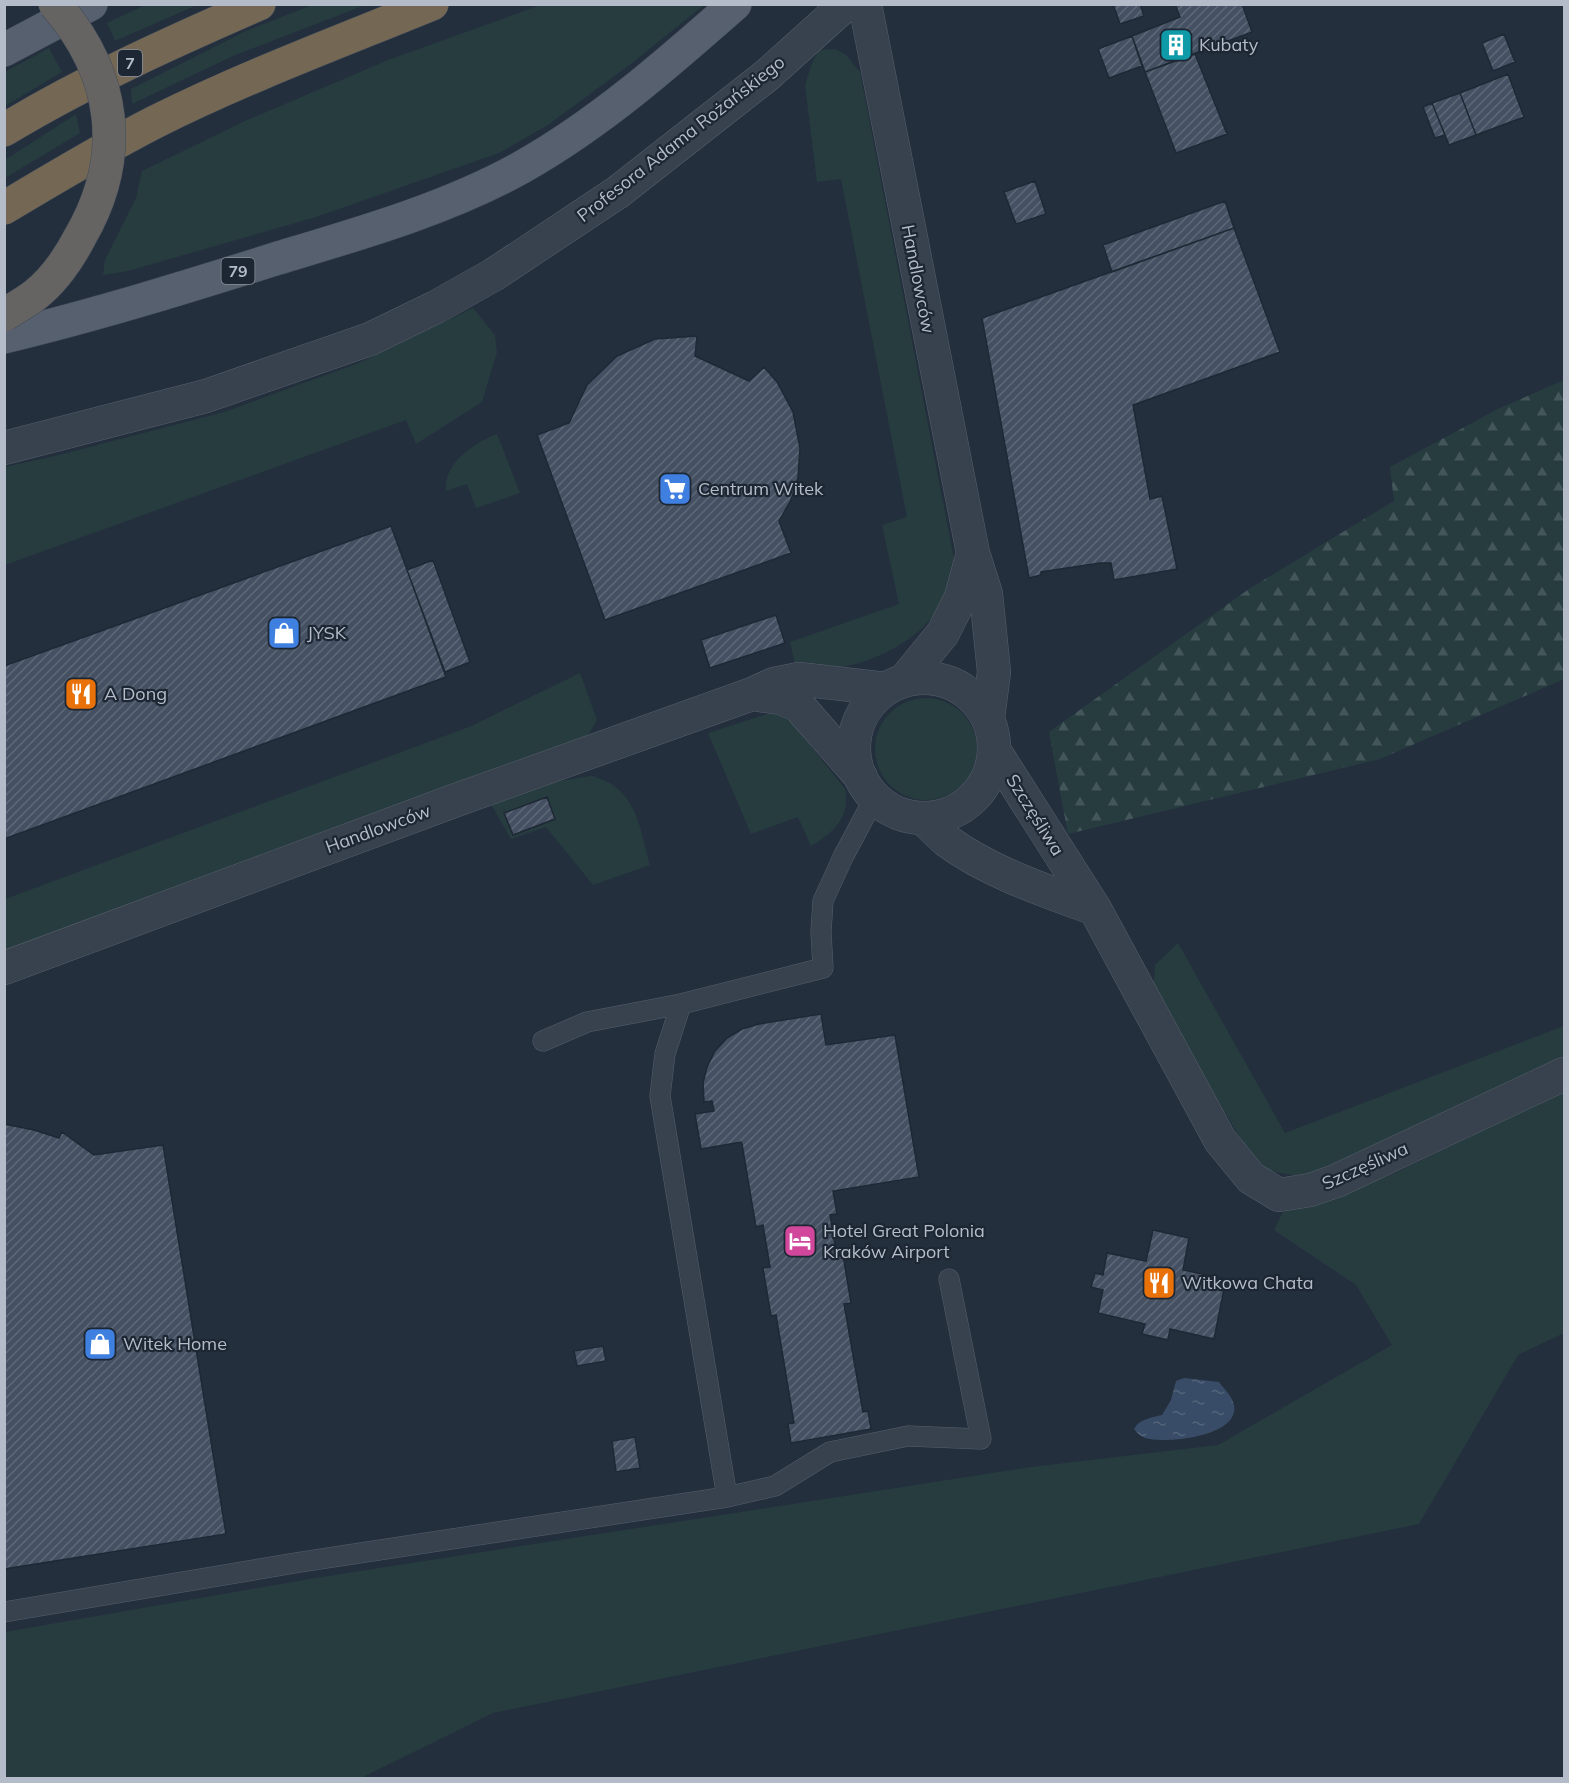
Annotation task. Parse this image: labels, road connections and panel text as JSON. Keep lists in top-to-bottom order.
{
  "streets": {
    "highway": ["7"],
    "main road": ["79"],
    "street": ["Profesora Adama Rożańskiego", "Handlowców", "Szczęśliwa"]
  },
  "crossings": [
    ["Handlowców", "Szczęśliwa"]
  ],
  "places": {
    "building": ["Kubaty"],
    "supermarket": ["Centrum Witek"],
    "shop": ["JYSK", "Witek Home"],
    "restaurant": ["A Dong", "Witkowa Chata"],
    "hotel": ["Hotel Great Polonia Kraków Airport"]
  }
}
